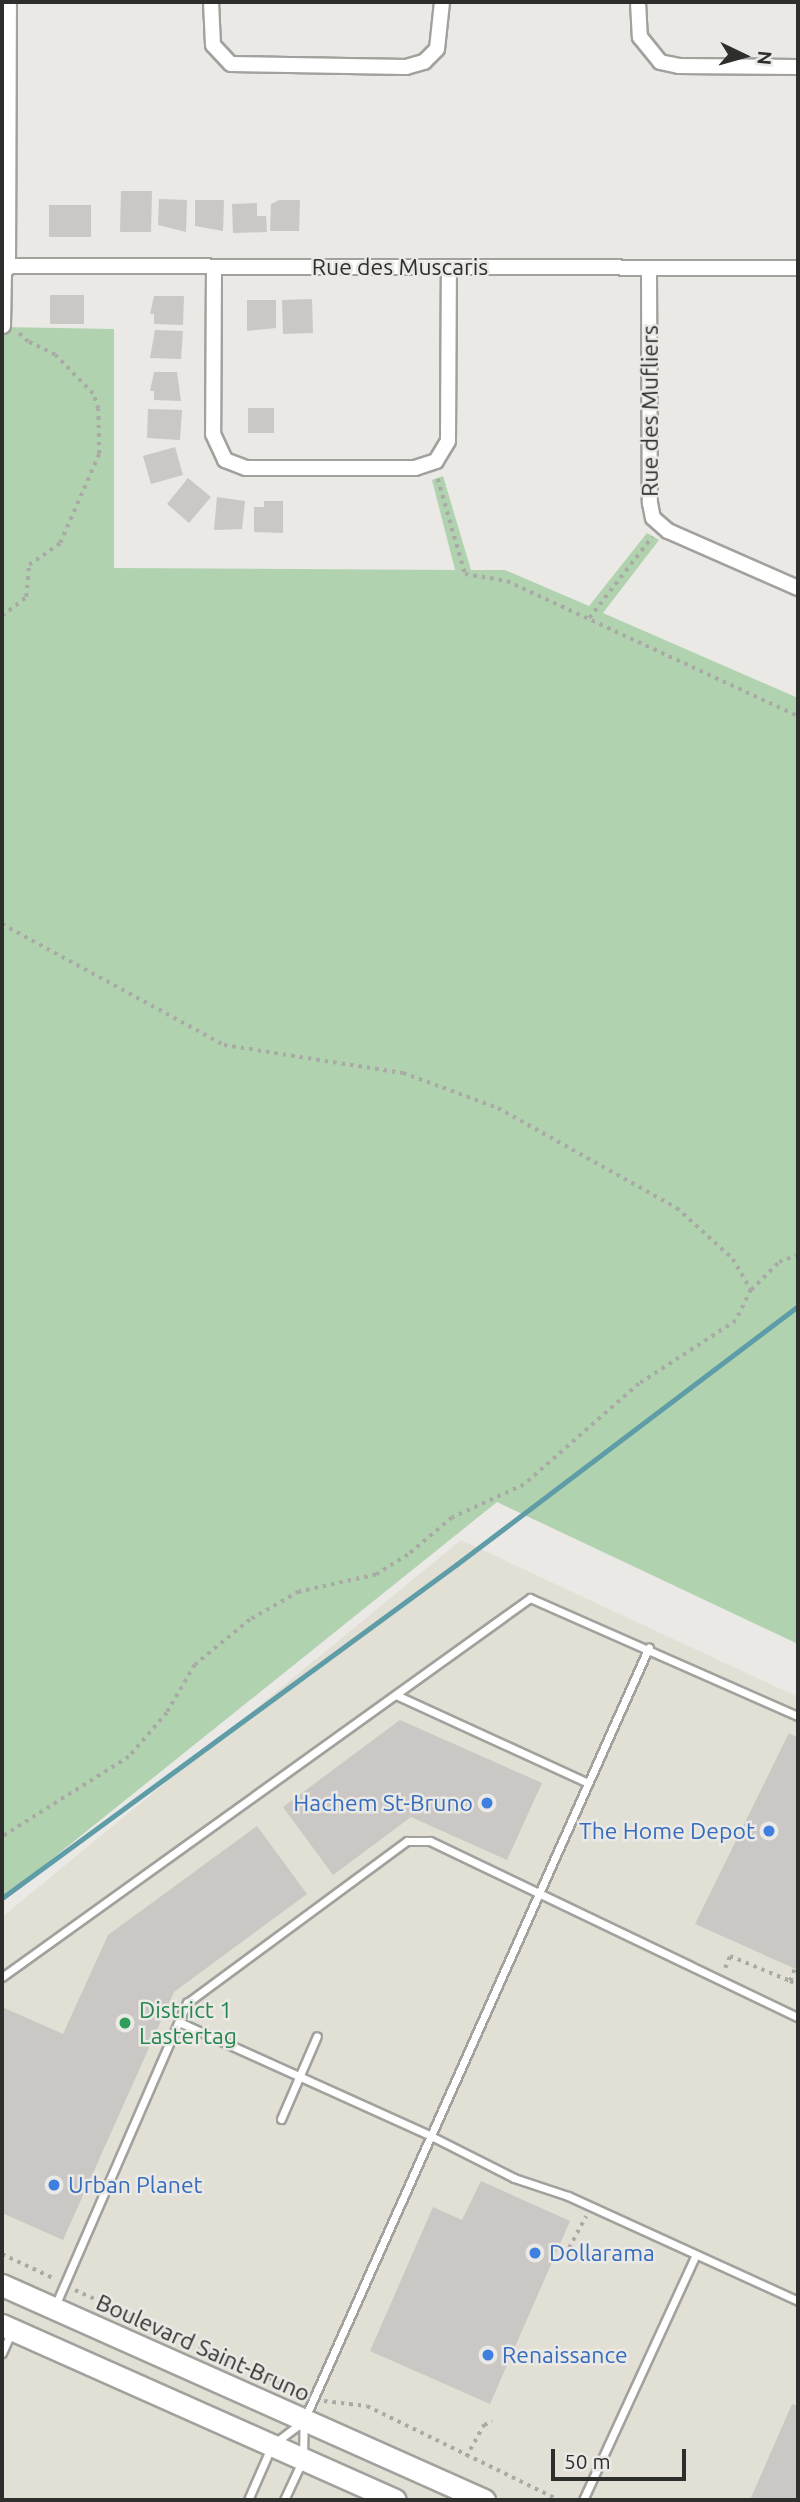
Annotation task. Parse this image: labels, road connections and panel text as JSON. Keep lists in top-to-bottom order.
{
  "streets": {
    "street": ["Rue des Muscaris", "Rue des Mufliers", "Boulevard Saint-Bruno"]
  },
  "crossings": [
    ["Rue des Muscaris", "Rue des Mufliers"]
  ],
  "places": [
    "Hachem St-Bruno",
    "The Home Depot",
    "District 1 Lastertag",
    "Urban Planet",
    "Dollarama",
    "Renaissance"
  ],
  "scale_bar": "50 m",
  "north": "right"
}
